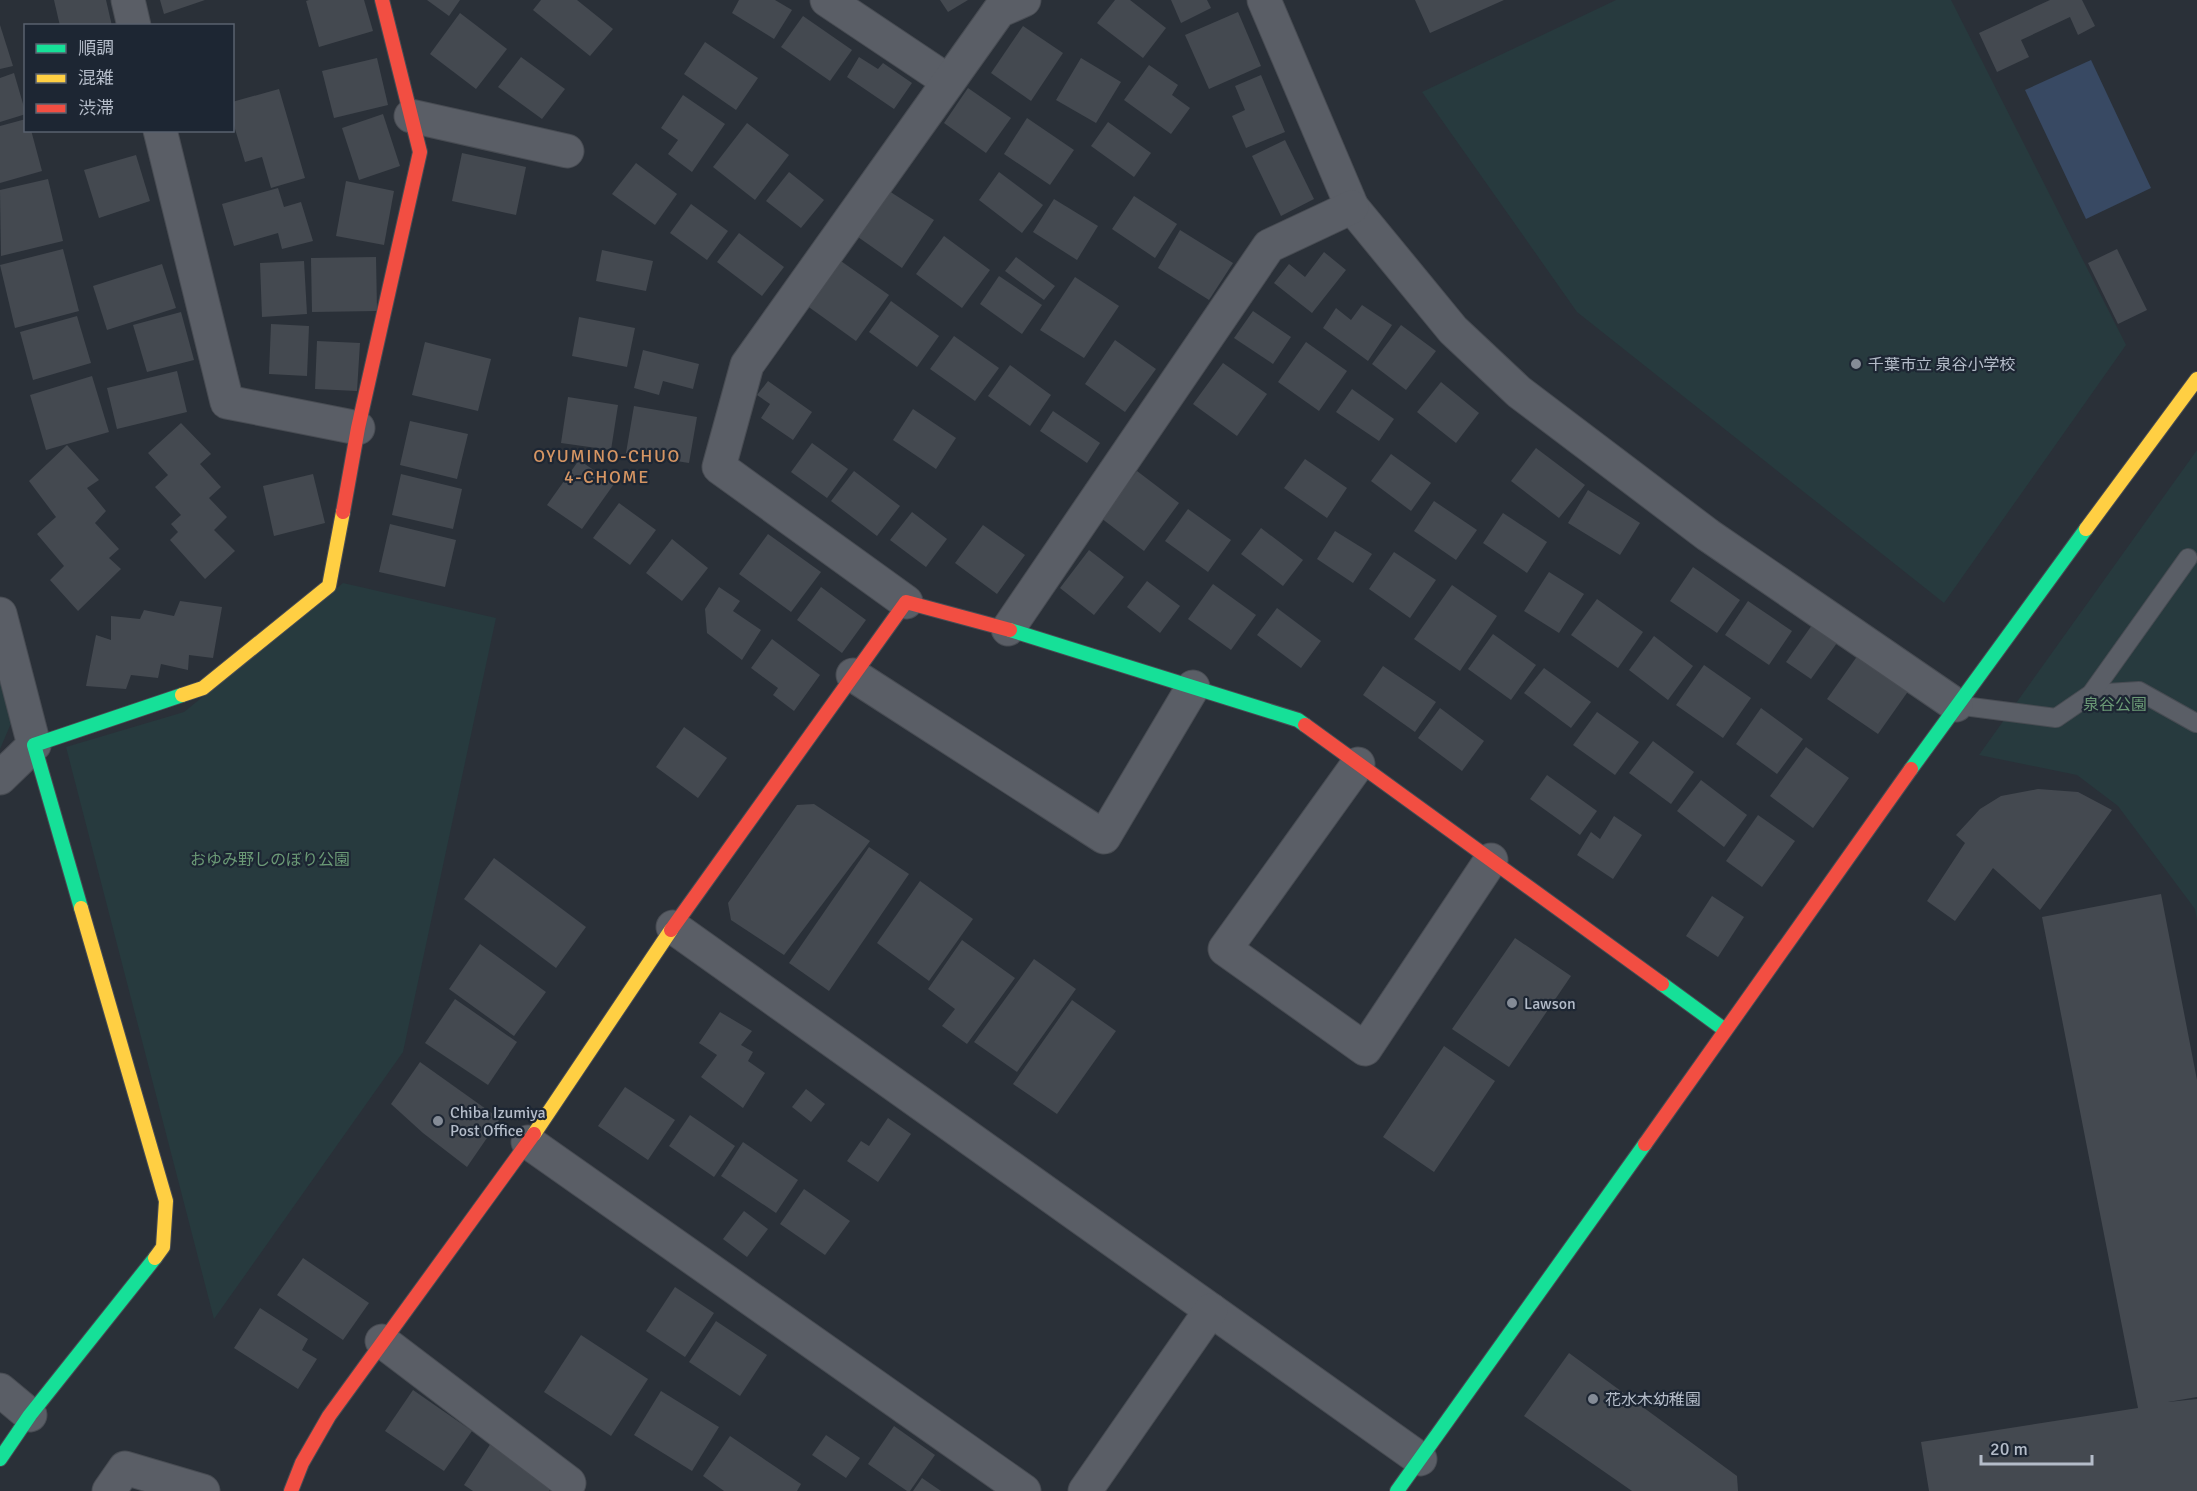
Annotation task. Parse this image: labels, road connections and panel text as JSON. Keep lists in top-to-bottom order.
{
  "districts": ["OYUMINO-CHUO 4-CHOME"],
  "parks": ["泉谷公園", "おゆみ野しのぼり公園"],
  "places": [
    "千葉市立 泉谷小学校",
    "Lawson",
    "Chiba Izumiya Post Office",
    "花水木幼稚園"
  ],
  "legend": ["順調", "混雑", "渋滞"],
  "scale_bar": "20 m"
}
